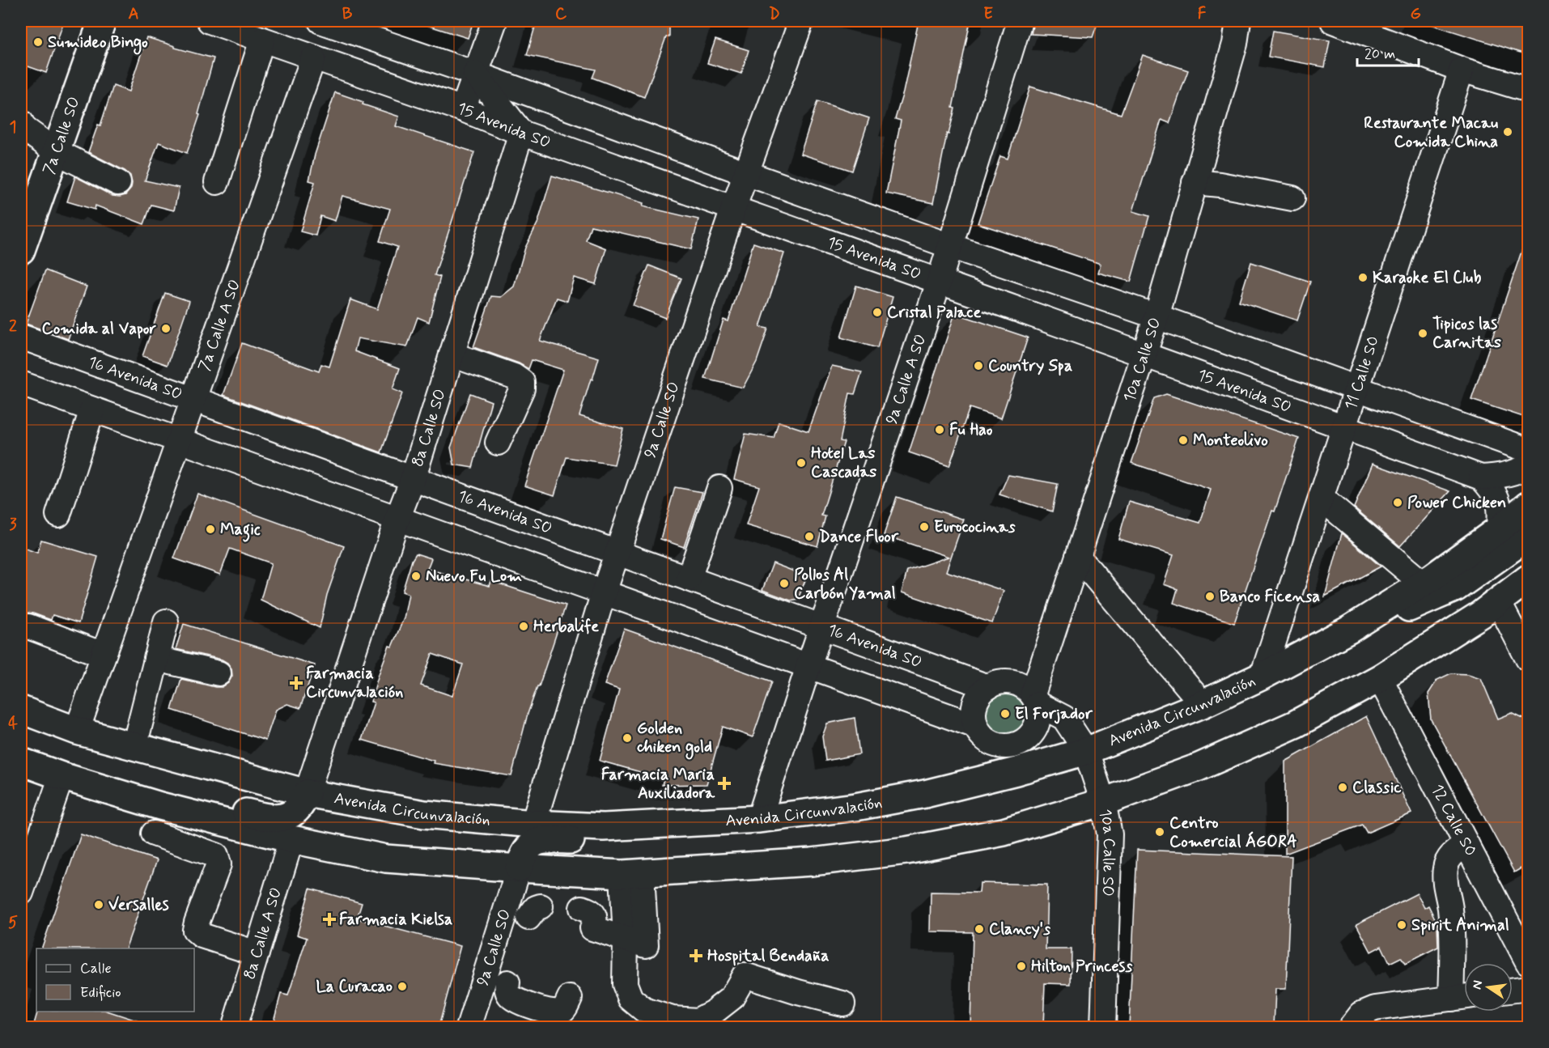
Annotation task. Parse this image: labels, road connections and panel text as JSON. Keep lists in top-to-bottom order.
{
  "streets": {
    "main road": ["7a Calle SO", "Avenida Circunvalación"],
    "street": [
      "15 Avenida SO",
      "7a Calle A SO",
      "10a Calle SO",
      "11 Calle SO",
      "16 Avenida SO",
      "9a Calle A SO",
      "9a Calle SO",
      "8a Calle SO",
      "12 Calle SO",
      "8a Calle A SO"
    ]
  },
  "crossings": [
    ["15 Avenida SO", "7a Calle A SO"],
    ["15 Avenida SO", "10a Calle SO"],
    ["15 Avenida SO", "11 Calle SO"],
    ["15 Avenida SO", "9a Calle A SO"],
    ["15 Avenida SO", "9a Calle SO"],
    ["15 Avenida SO", "8a Calle SO"],
    ["7a Calle A SO", "16 Avenida SO"],
    ["7a Calle A SO", "Avenida Circunvalación"],
    ["10a Calle SO", "16 Avenida SO"],
    ["10a Calle SO", "Avenida Circunvalación"],
    ["11 Calle SO", "Avenida Circunvalación"],
    ["16 Avenida SO", "9a Calle A SO"],
    ["16 Avenida SO", "9a Calle SO"],
    ["16 Avenida SO", "8a Calle SO"],
    ["16 Avenida SO", "Avenida Circunvalación"],
    ["9a Calle A SO", "Avenida Circunvalación"],
    ["9a Calle SO", "Avenida Circunvalación"],
    ["8a Calle SO", "Avenida Circunvalación"]
  ],
  "places": {
    "other": [
      "Sumideo Bingo",
      "Restaurante Macau Comida China",
      "Karaoke El Club",
      "Cristal Palace",
      "Comida al Vapor",
      "Tipicos las Carnitas",
      "Country Spa",
      "Fu Hao",
      "Monteolivo",
      "Hotel Las Cascadas",
      "Power Chicken",
      "Eurococinas",
      "Magic",
      "Dance Floor",
      "Nuevo Fu Lom",
      "Pollos Al Carbón Yamal",
      "Banco Ficensa",
      "Herbalife",
      "El Forjador",
      "Golden chiken gold",
      "Classic",
      "Centro Comercial ÁGORA",
      "Versalles",
      "Spirit Animal",
      "Clancy's",
      "Hilton Princess",
      "La Curacao"
    ],
    "health": [
      "Farmacia Circunvalación",
      "Farmacia Maria Auxiliadora",
      "Farmacia Kielsa",
      "Hospital Bendaña"
    ]
  },
  "legend": ["Calle", "Edificio"],
  "scale_bar": "20 m",
  "north": "left",
  "grid": {
    "columns": [
      "A",
      "B",
      "C",
      "D",
      "E",
      "F",
      "G"
    ],
    "rows": [
      "1",
      "2",
      "3",
      "4",
      "5"
    ]
  }
}
